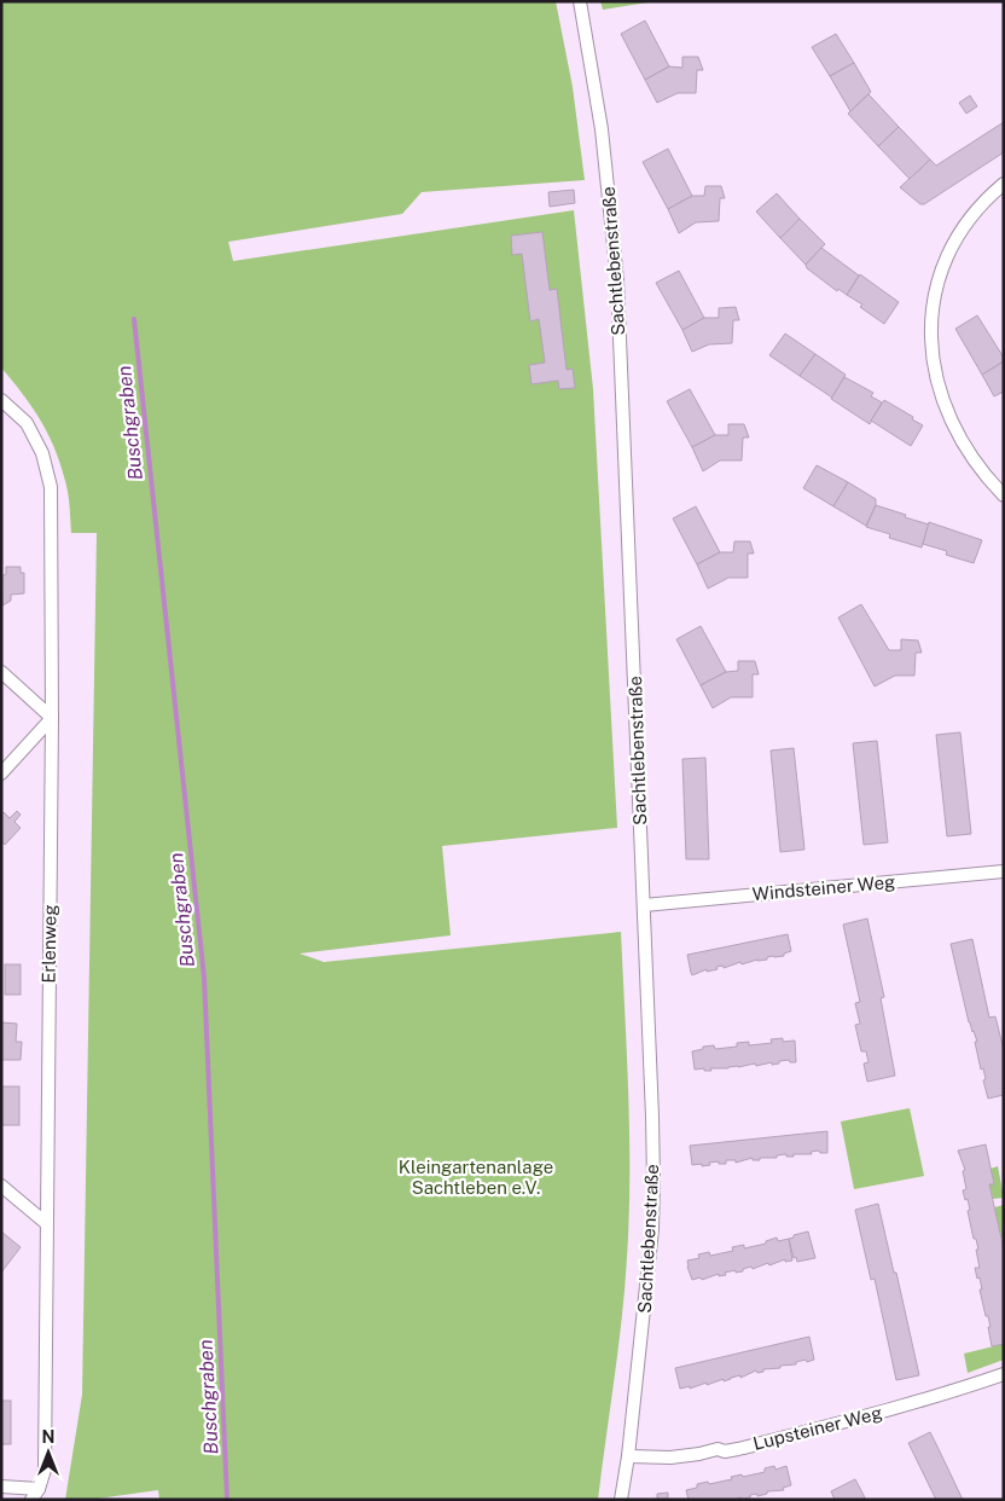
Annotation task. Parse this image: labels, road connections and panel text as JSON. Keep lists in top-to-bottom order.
{
  "streets": {
    "street": [
      "Sachtlebenstraße",
      "Windsteiner Weg",
      "Erlenweg",
      "Lupsteiner Weg"
    ]
  },
  "crossings": [
    ["Sachtlebenstraße", "Windsteiner Weg"],
    ["Sachtlebenstraße", "Lupsteiner Weg"]
  ],
  "water": ["Buschgraben"],
  "parks": ["Kleingartenanlage Sachtleben e.V."],
  "north": "top"
}
